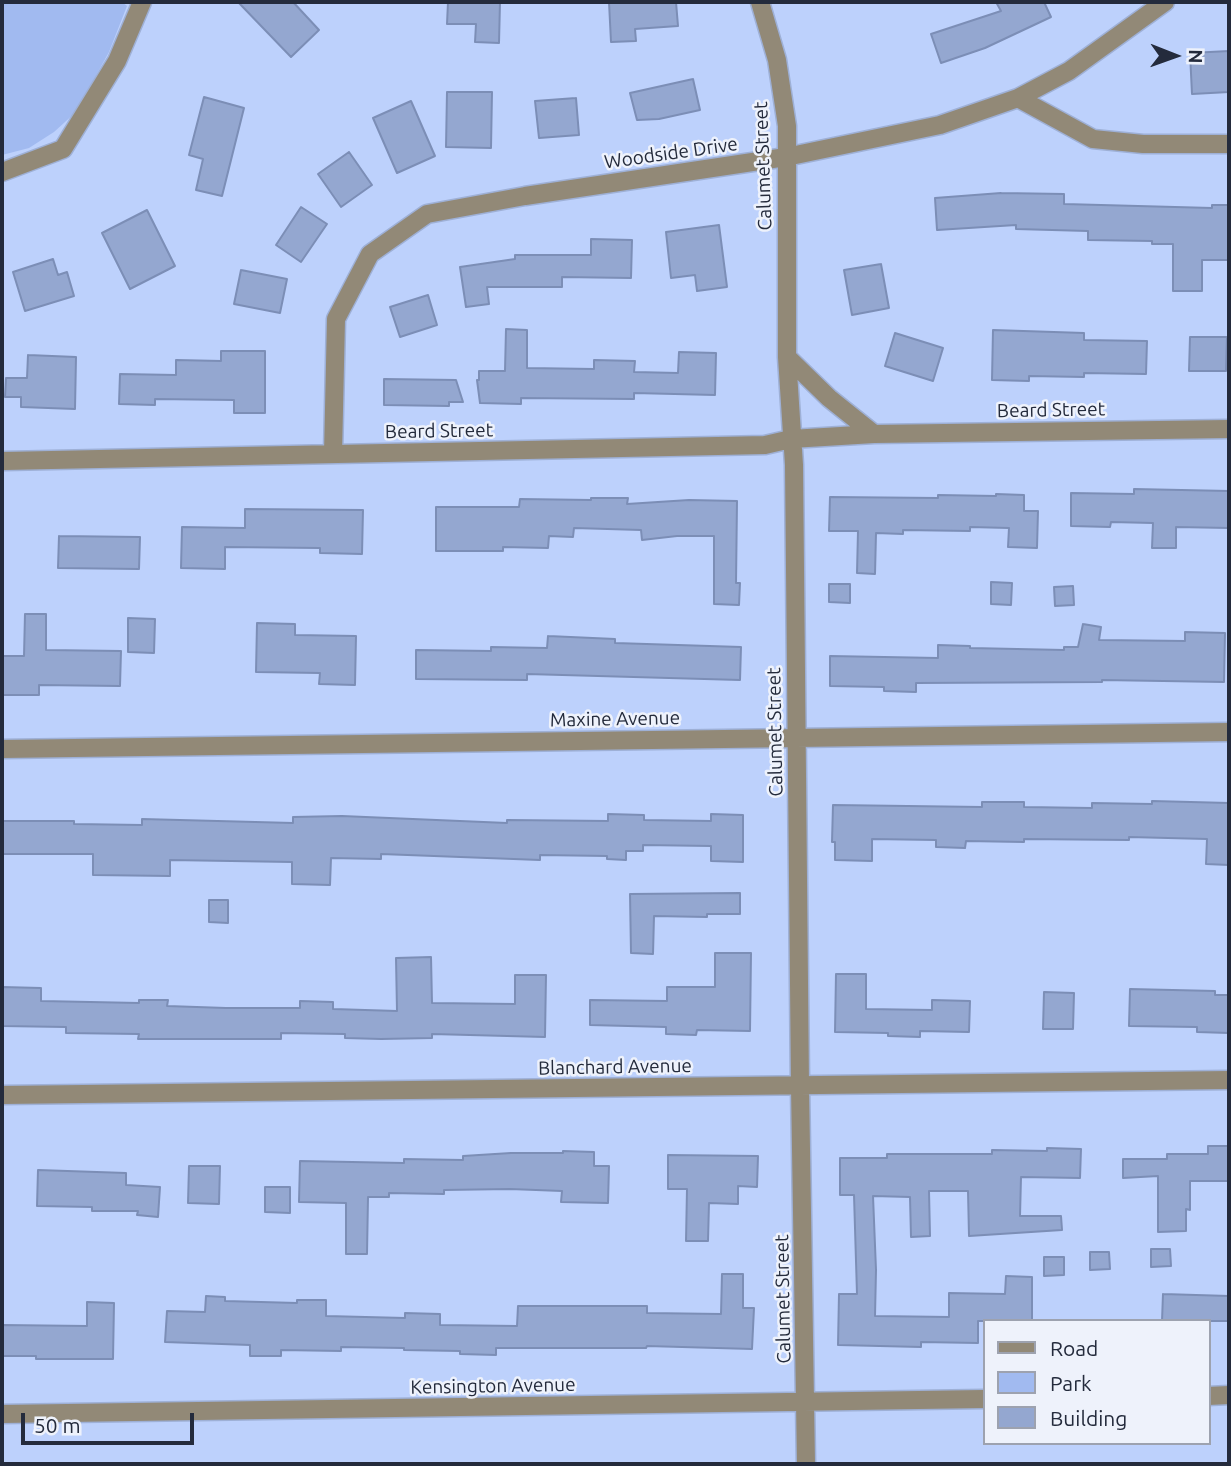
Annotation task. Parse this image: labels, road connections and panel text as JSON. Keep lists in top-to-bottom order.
{
  "streets": {
    "street": [
      "Woodside Drive",
      "Calumet Street",
      "Beard Street",
      "Maxine Avenue",
      "Blanchard Avenue",
      "Kensington Avenue"
    ]
  },
  "crossings": [
    ["Woodside Drive", "Calumet Street"],
    ["Woodside Drive", "Beard Street"],
    ["Calumet Street", "Beard Street"],
    ["Calumet Street", "Maxine Avenue"],
    ["Calumet Street", "Blanchard Avenue"],
    ["Calumet Street", "Kensington Avenue"]
  ],
  "legend": ["Road", "Park", "Building"],
  "scale_bar": "50 m",
  "north": "right"
}
